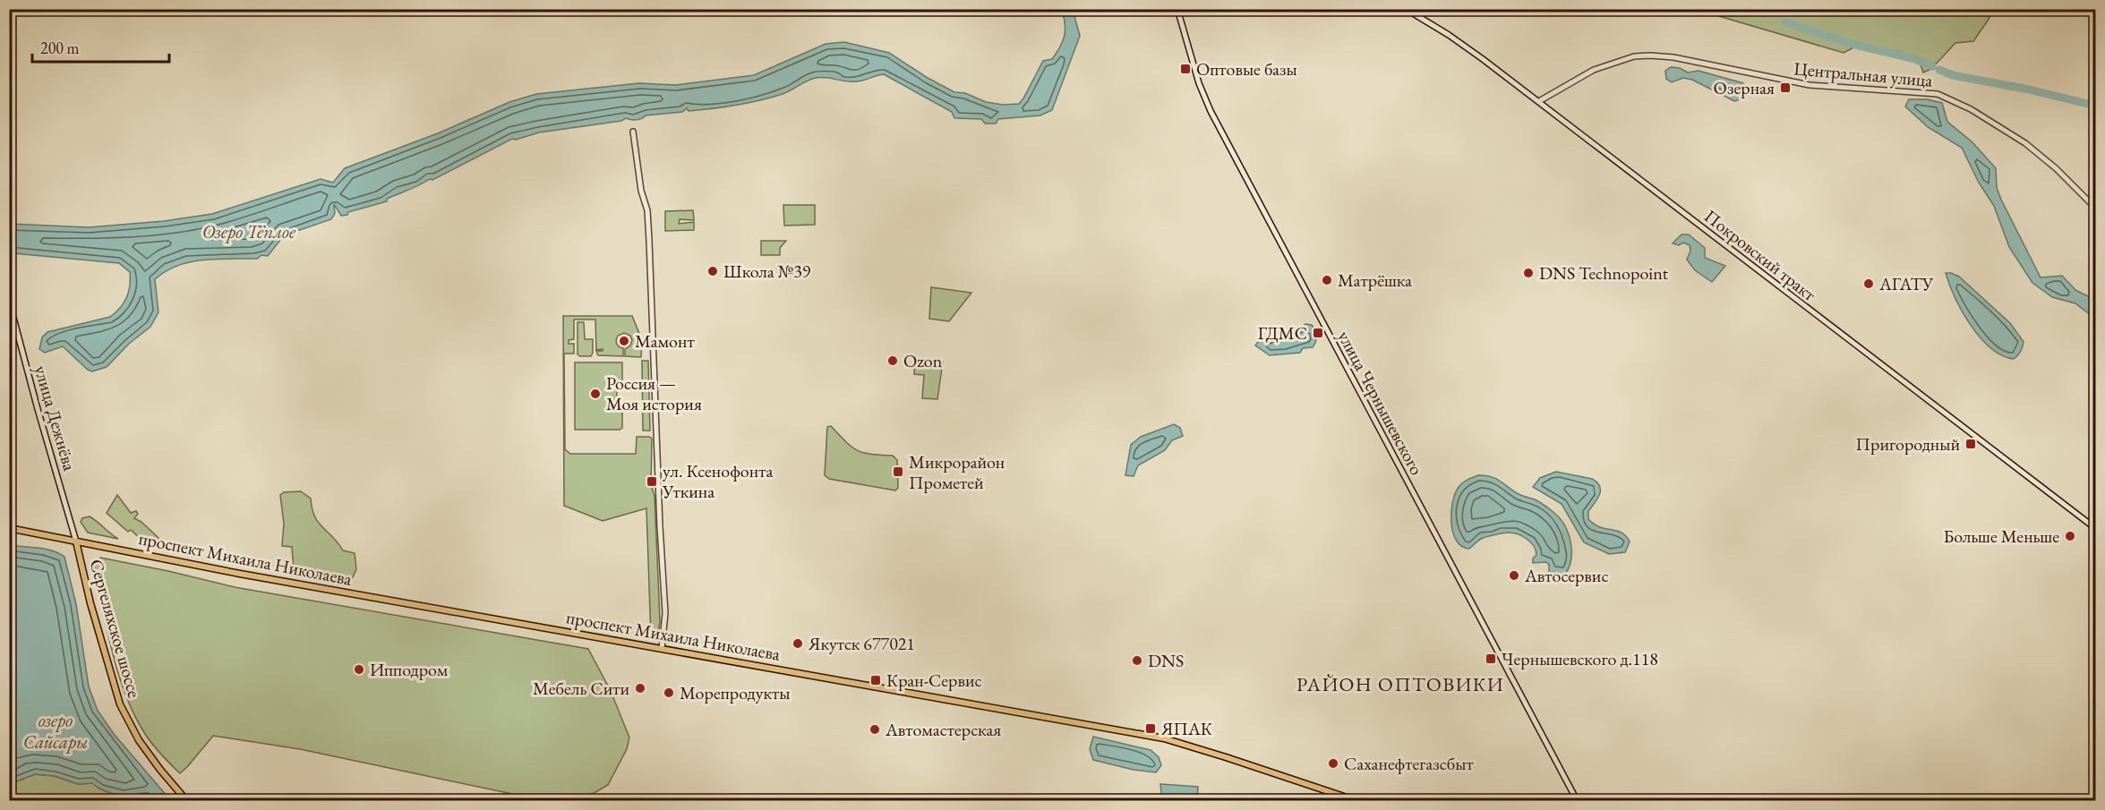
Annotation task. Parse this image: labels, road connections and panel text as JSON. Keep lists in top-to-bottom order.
{
  "streets": {
    "main road": [
      "Центральная улица",
      "Покровский тракт",
      "улица Чернышевского",
      "улица Дежнёва",
      "проспект Михаила Николаева",
      "Сергеляхское шоссе"
    ]
  },
  "crossings": [
    ["Центральная улица", "Покровский тракт"],
    ["улица Дежнёва", "проспект Михаила Николаева"],
    ["улица Дежнёва", "Сергеляхское шоссе"],
    ["проспект Михаила Николаева", "Сергеляхское шоссе"]
  ],
  "districts": ["РАЙОН ОПТОВИКИ"],
  "water": ["Озеро Тёплое", "озеро Сайсары"],
  "places": {
    "transit": [
      "Оптовые базы",
      "Озерная",
      "ГДМС",
      "Пригородный",
      "Микрорайон Прометей",
      "ул. Ксенофонта Уткина",
      "Чернышевского д.118",
      "Кран-Сервис",
      "ЯПАК"
    ],
    "other": [
      "Школа №39",
      "DNS Technopoint",
      "Матрёшка",
      "АГАТУ",
      "Мамонт",
      "Ozon",
      "Россия — Моя история",
      "Больше Меньше",
      "Автосервис",
      "Якутск 677021",
      "DNS",
      "Ипподром",
      "Мебель Сити",
      "Морепродукты",
      "Автомастерская",
      "Саханефтегазсбыт"
    ]
  },
  "scale_bar": "200 m"
}
